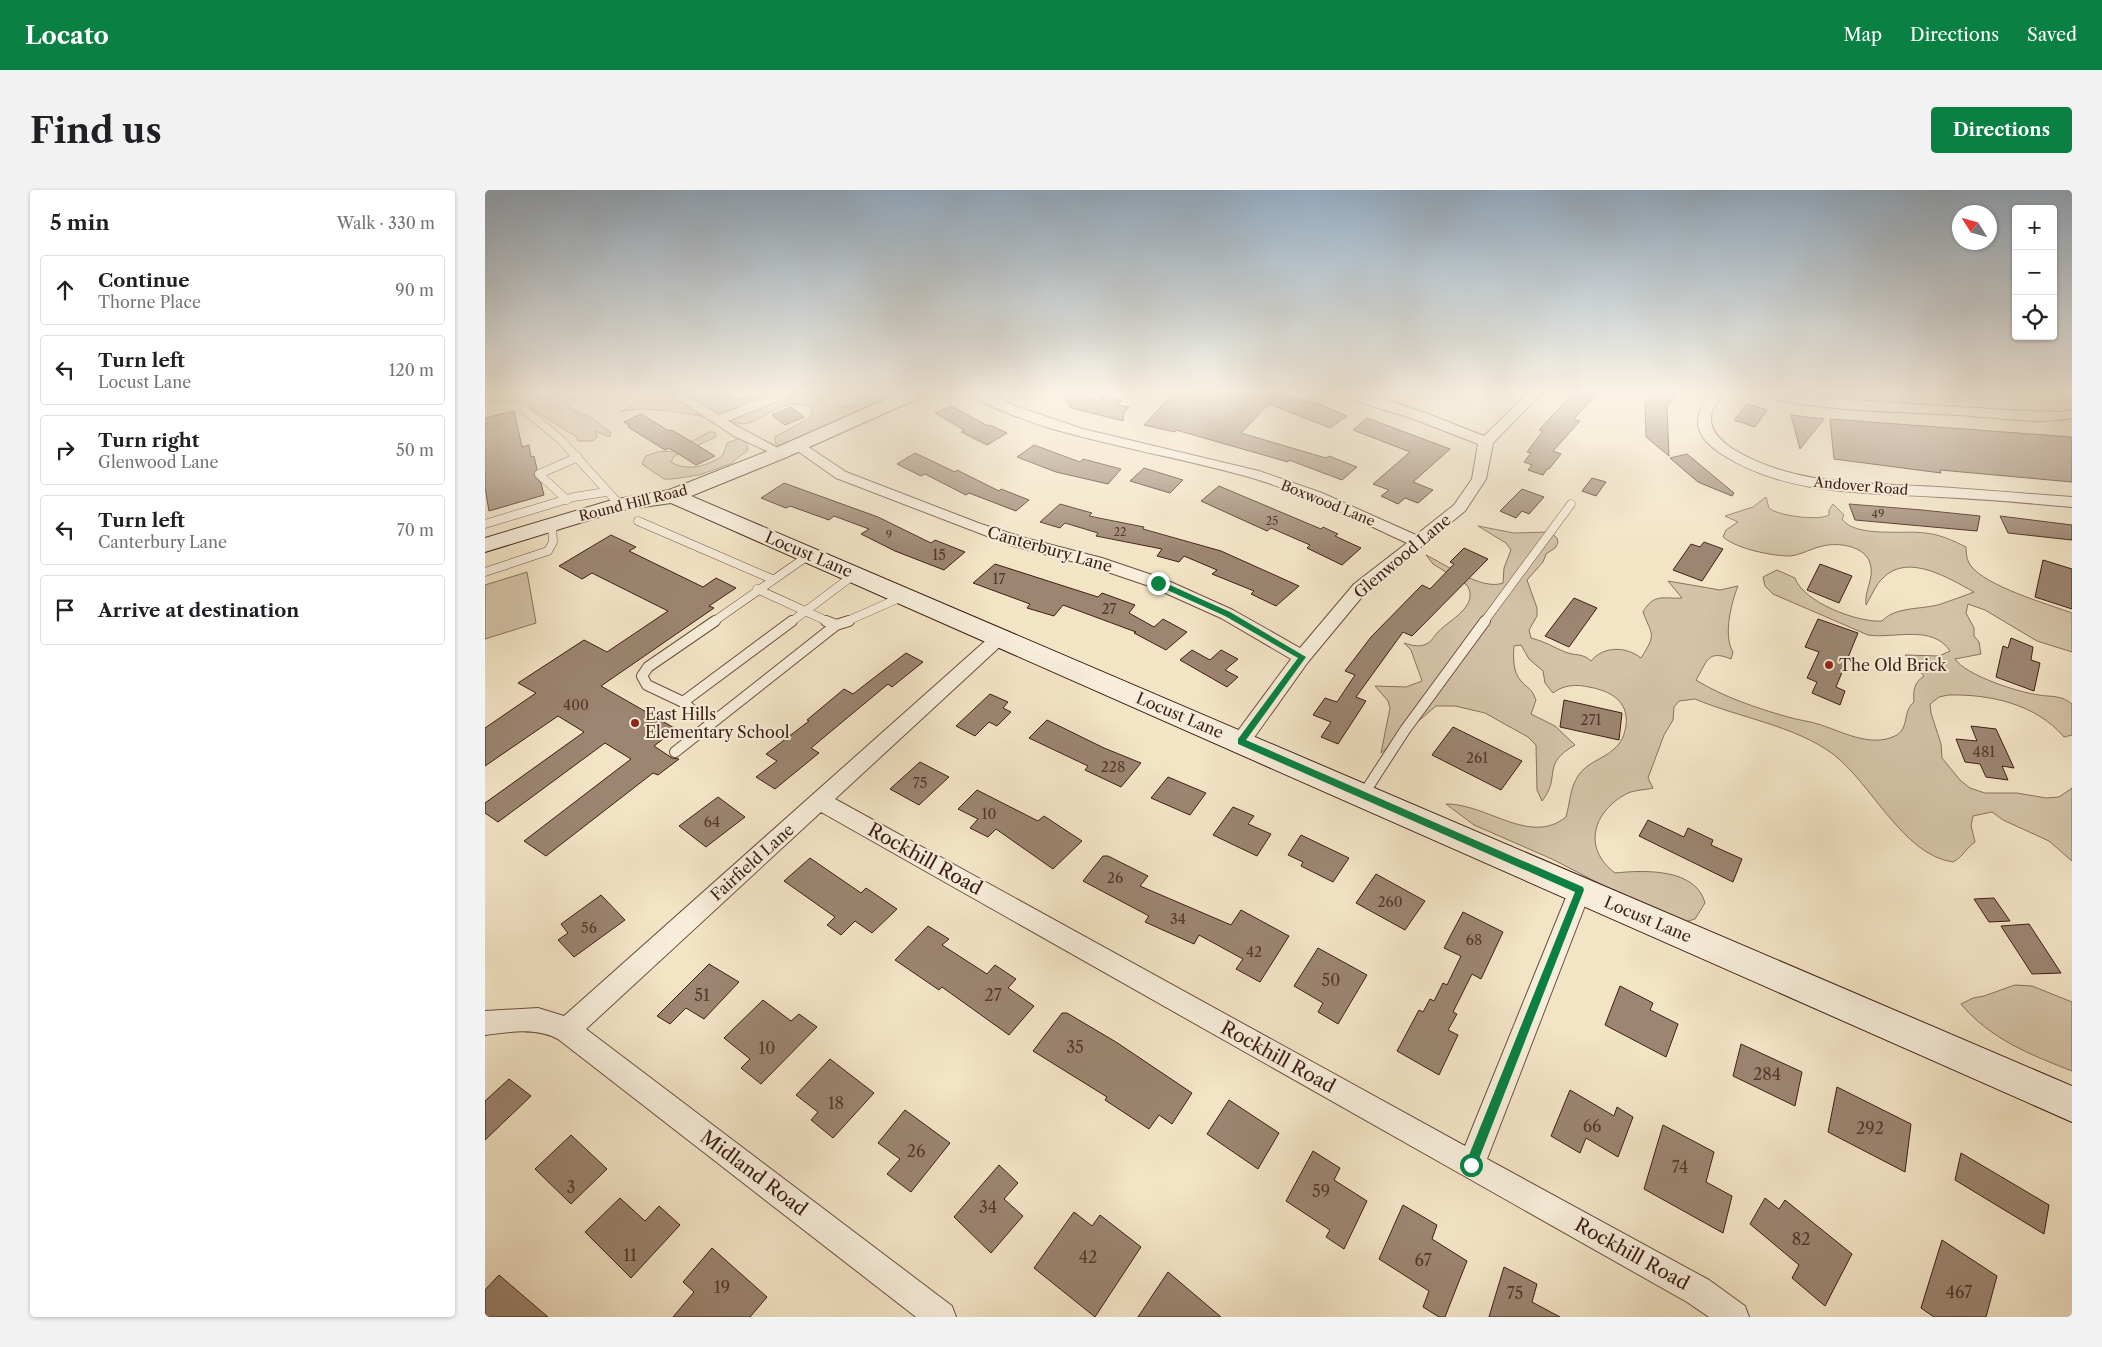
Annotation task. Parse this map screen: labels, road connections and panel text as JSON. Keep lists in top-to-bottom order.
{
  "streets": {
    "street": [
      "Andover Road",
      "Round Hill Road",
      "Boxwood Lane",
      "Canterbury Lane",
      "Locust Lane",
      "Glenwood Lane",
      "Rockhill Road",
      "Fairfield Lane",
      "Midland Road"
    ]
  },
  "crossings": [
    ["Round Hill Road", "Canterbury Lane"],
    ["Round Hill Road", "Locust Lane"],
    ["Boxwood Lane", "Glenwood Lane"],
    ["Canterbury Lane", "Glenwood Lane"],
    ["Locust Lane", "Glenwood Lane"],
    ["Locust Lane", "Fairfield Lane"],
    ["Rockhill Road", "Fairfield Lane"],
    ["Fairfield Lane", "Midland Road"]
  ],
  "places": ["The Old Brick", "East Hills Elementary School"],
  "house_numbers": [
    "49",
    "25",
    "22",
    "9",
    "15",
    "17",
    "27",
    "400",
    "271",
    "481",
    "261",
    "228",
    "75",
    "10",
    "64",
    "26",
    "260",
    "34",
    "56",
    "68",
    "42",
    "50",
    "51",
    "27",
    "35",
    "10",
    "284",
    "18",
    "66",
    "292",
    "26",
    "74",
    "3",
    "59",
    "34",
    "82",
    "11",
    "42",
    "67",
    "19",
    "467",
    "75"
  ],
  "north": "top left",
  "page": {
    "header": "Locato",
    "nav": ["Map", "Directions", "Saved"],
    "buttons": "Directions",
    "title": "Find us",
    "heading": ["5 min", "Walk · 330 m"],
    "map_buttons": ["+", "−"],
    "list": [
      ["Continue", "Thorne Place", "90 m"],
      ["Turn left", "Locust Lane", "120 m"],
      ["Turn right", "Glenwood Lane", "50 m"],
      ["Turn left", "Canterbury Lane", "70 m"],
      "Arrive at destination"
    ]
  }
}
